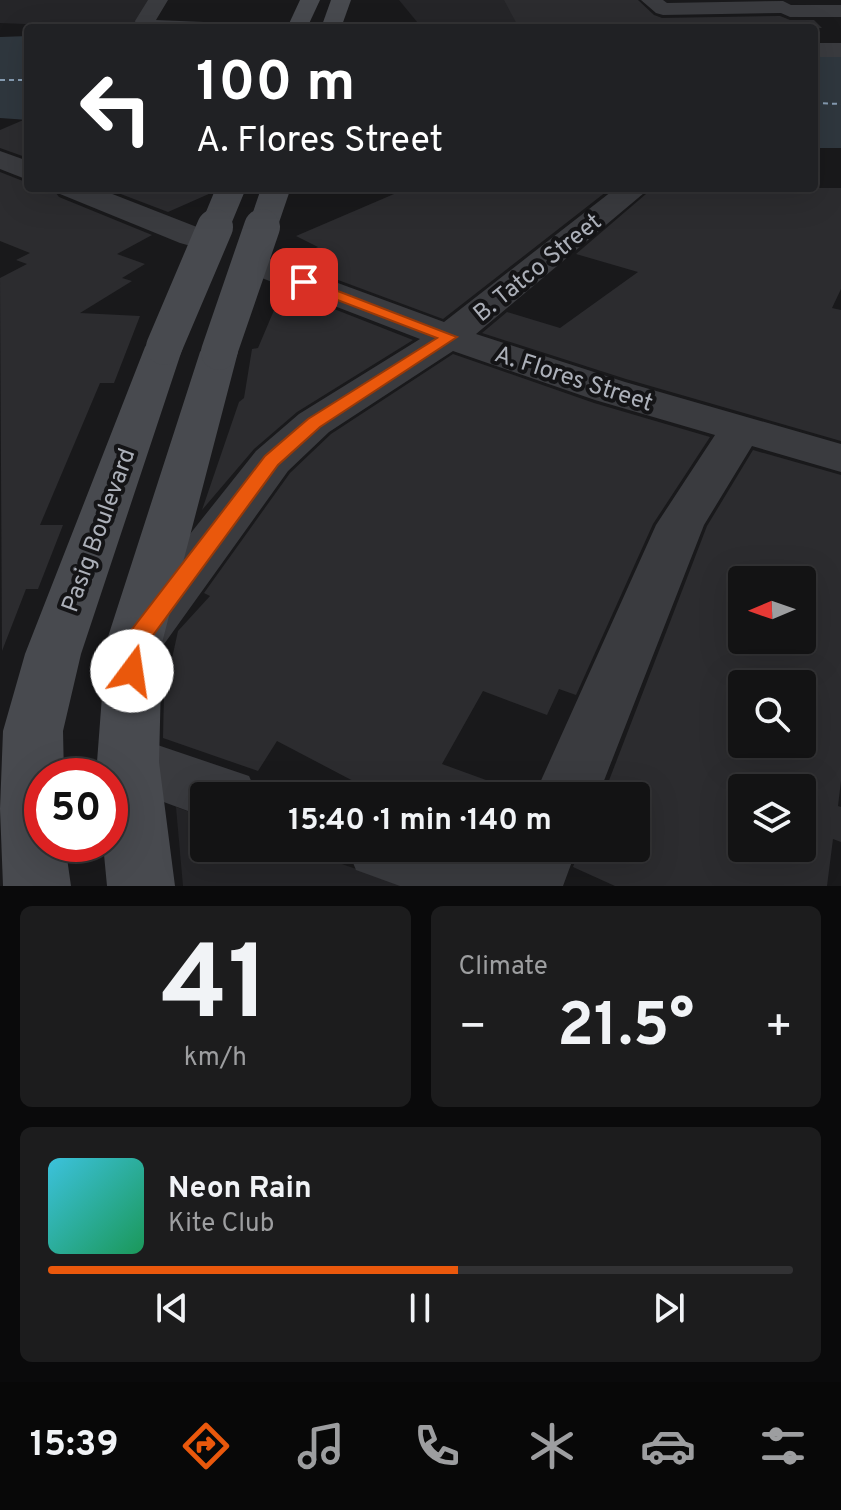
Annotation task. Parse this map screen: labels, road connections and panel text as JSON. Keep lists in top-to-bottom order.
{
  "streets": {
    "main road": ["Pasig Boulevard"],
    "street": ["B. Tatco Street", "A. Flores Street"]
  },
  "crossings": [
    ["B. Tatco Street", "A. Flores Street"]
  ],
  "north": "left",
  "page": {
    "turn": ["100 m", "A. Flores Street"],
    "limit": "50",
    "trip": "15:40 · 1 min · 140 m",
    "tile": [
      ["41", "km/h"],
      "Climate"
    ],
    "heat": ["−", "21.5°", "+"],
    "song": ["Neon Rain", "Kite Club"],
    "tabs": "15:39"
  }
}
